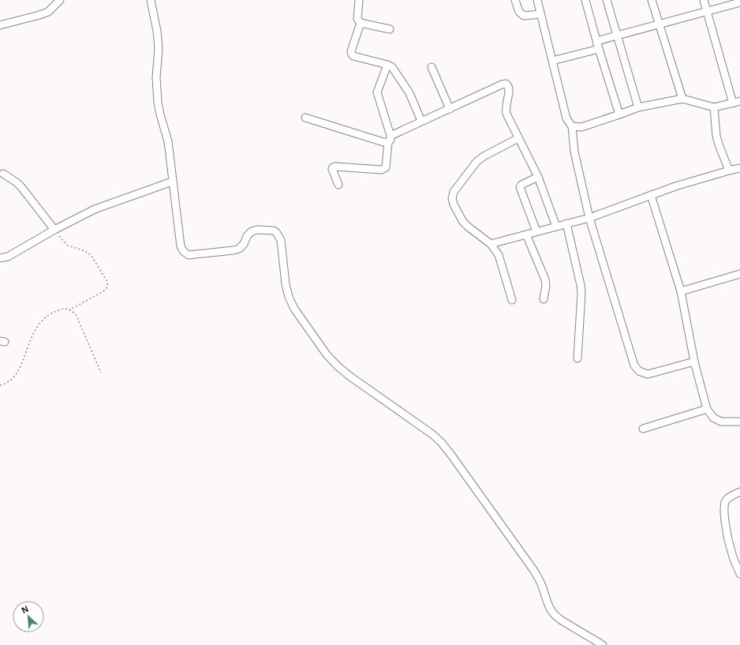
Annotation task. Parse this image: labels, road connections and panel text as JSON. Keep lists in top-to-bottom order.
{
  "north": "top left"
}
